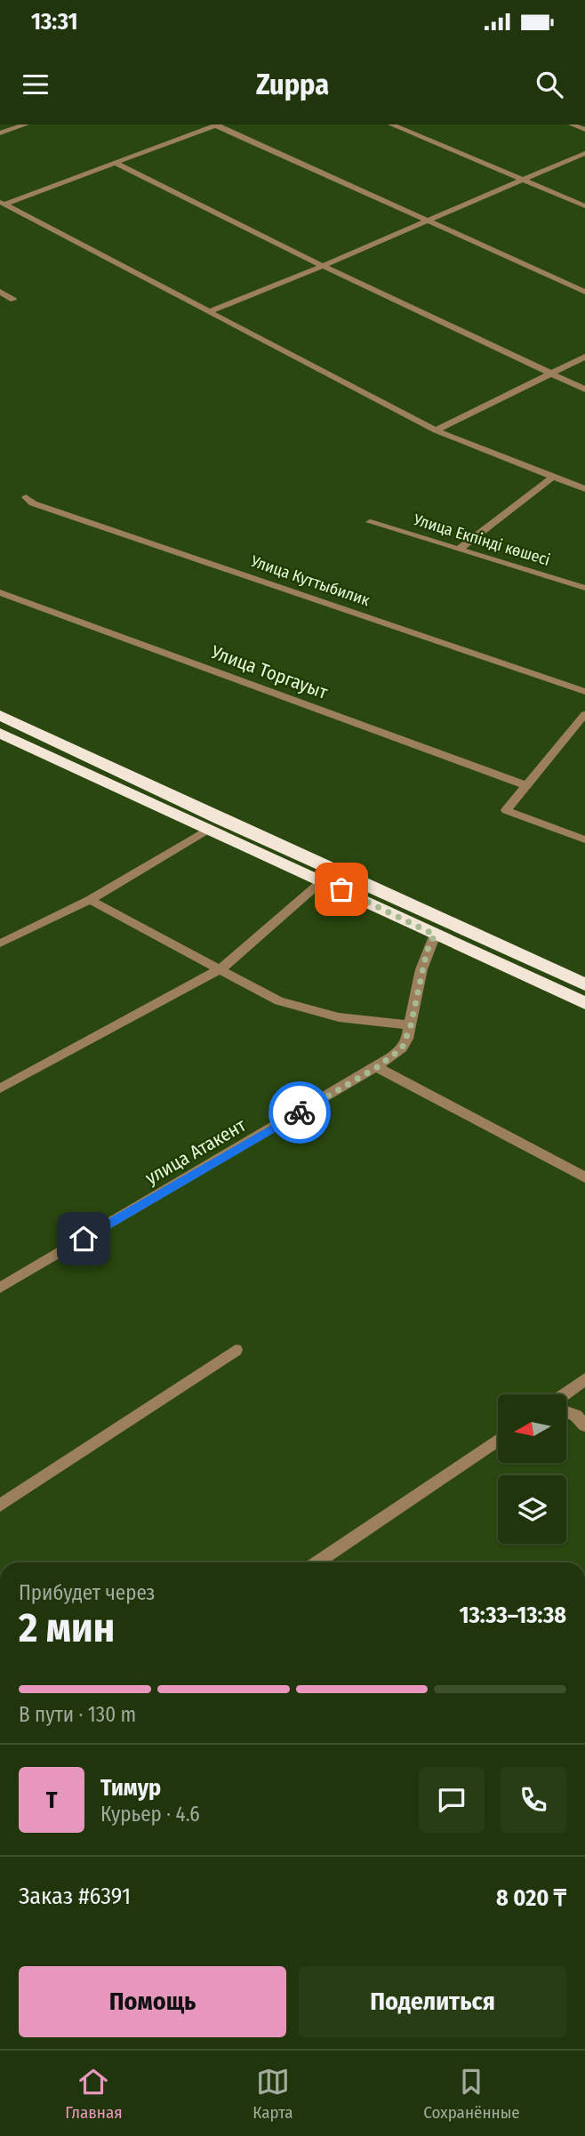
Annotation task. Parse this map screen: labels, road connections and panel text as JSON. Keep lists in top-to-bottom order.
{
  "streets": {
    "street": [
      "Улица Екпінді көшесі",
      "Улица Куттыбилик",
      "Улица Торгауыт",
      "улица Атакент"
    ]
  },
  "north": "left",
  "page": {
    "status": "13:31",
    "header": "Zuppa",
    "heading": ["2 мин", "Прибудет через", "13:33–13:38"],
    "panel": [
      "Тимур",
      "Курьер · 4.6",
      "Заказ #6391",
      "8 020 ₸"
    ],
    "bar": "В пути · 130 m",
    "round": "Т",
    "buttons": ["Помощь", "Поделиться"],
    "tabs": ["Главная", "Карта", "Сохранённые"]
  }
}
